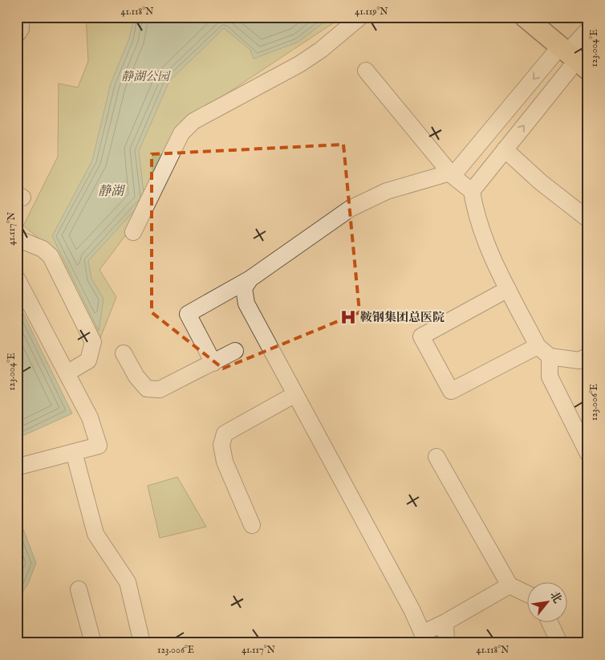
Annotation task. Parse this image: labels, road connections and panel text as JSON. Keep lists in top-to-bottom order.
{
  "water": ["静湖"],
  "parks": ["静湖公园"],
  "places": {
    "hospital": ["鞍钢集团总医院"]
  },
  "north": "top right",
  "coordinates": [
    "41.118°N",
    "41.119°N",
    "123.004°E",
    "41.117°N",
    "123.006°E"
  ]
}
